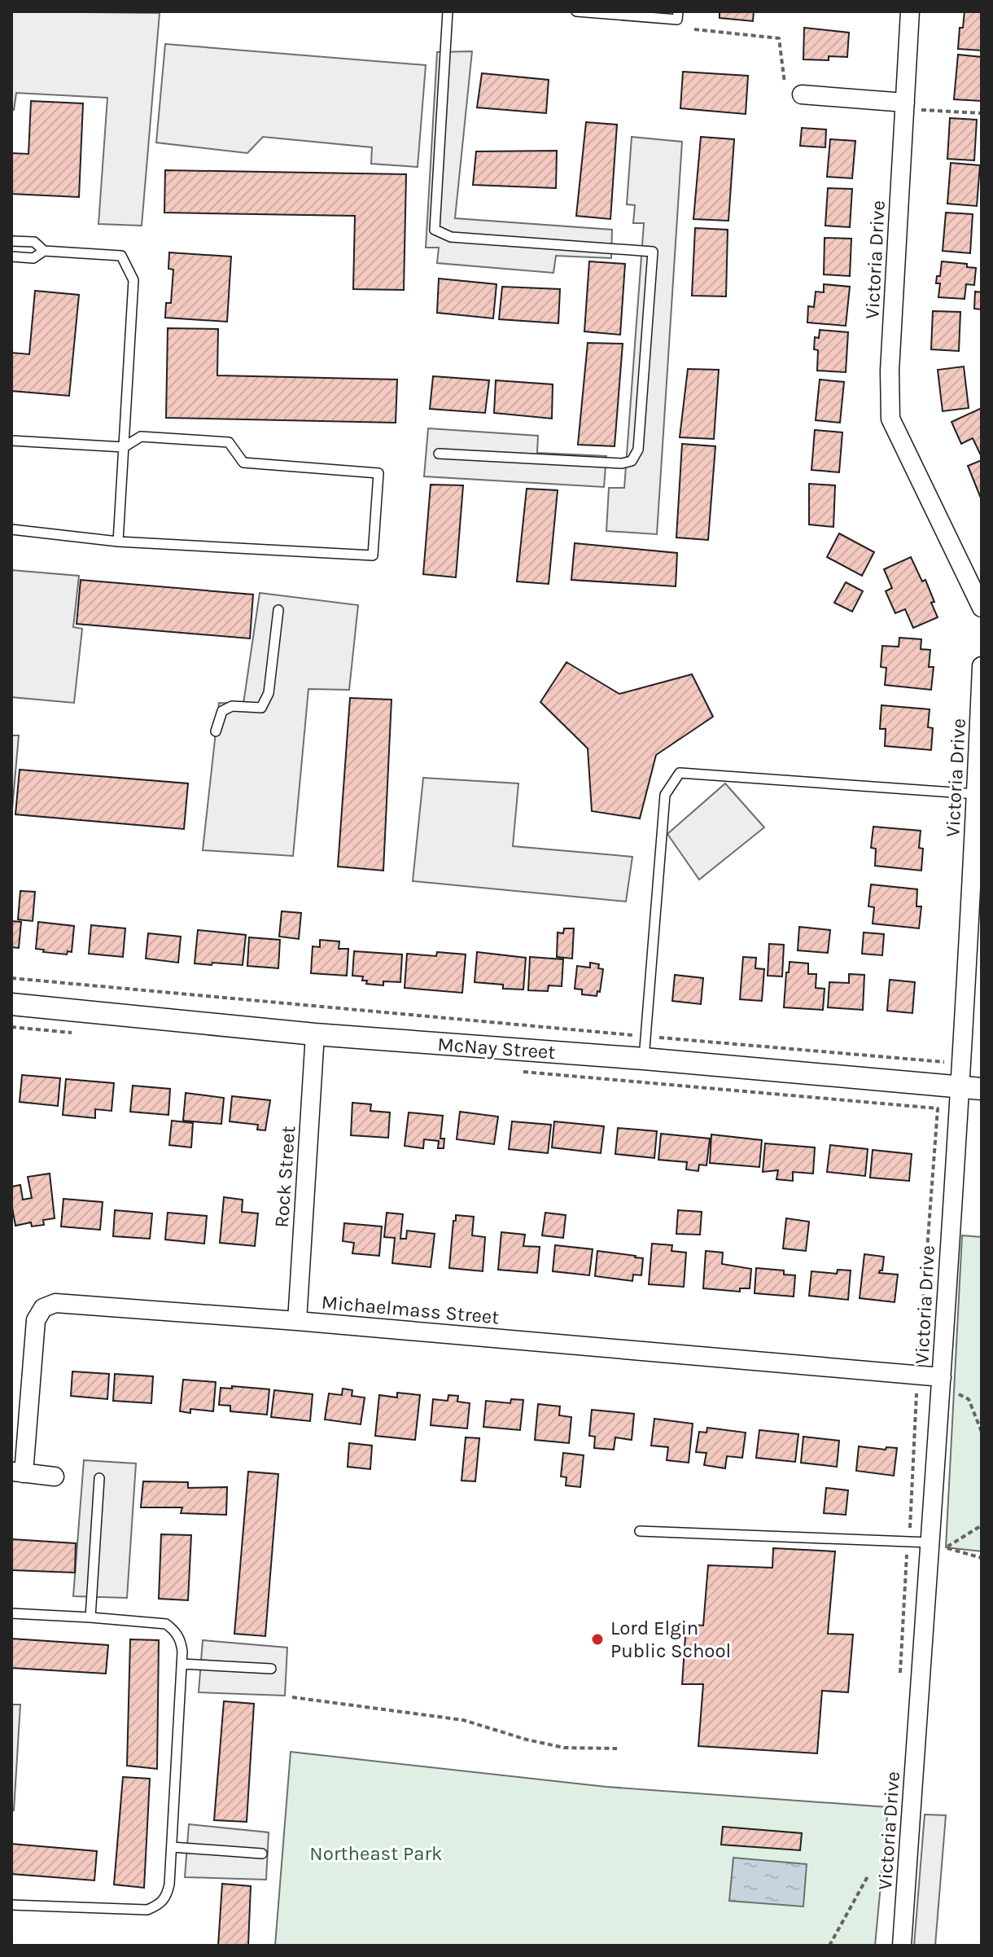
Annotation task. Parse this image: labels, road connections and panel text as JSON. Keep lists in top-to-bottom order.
{
  "streets": {
    "street": [
      "Victoria Drive",
      "McNay Street",
      "Rock Street",
      "Michaelmass Street"
    ]
  },
  "crossings": [
    ["Victoria Drive", "McNay Street"],
    ["Victoria Drive", "Michaelmass Street"],
    ["McNay Street", "Rock Street"],
    ["Rock Street", "Michaelmass Street"]
  ],
  "parks": ["Northeast Park"],
  "places": ["Lord Elgin Public School"]
}
